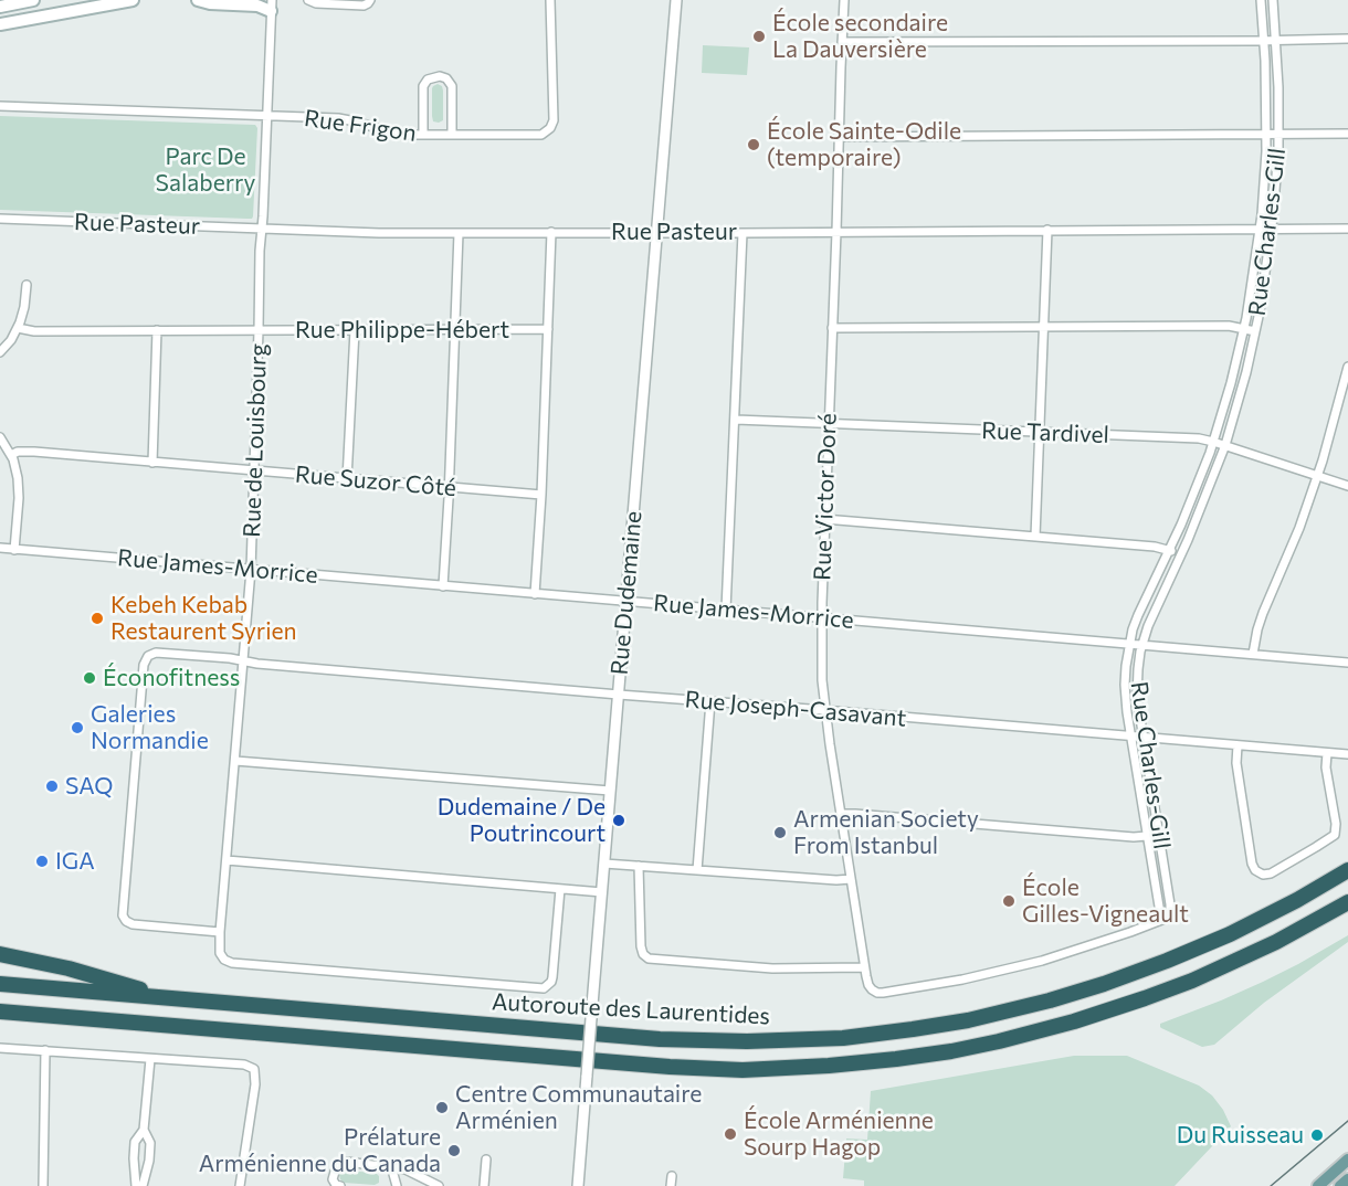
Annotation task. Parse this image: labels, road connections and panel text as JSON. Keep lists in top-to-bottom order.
{
  "streets": {
    "highway": ["Autoroute des Laurentides"],
    "street": [
      "Rue Frigon",
      "Rue Pasteur",
      "Rue Charles-Gill",
      "Rue Philippe-Hébert",
      "Rue Tardivel",
      "Rue de Louisbourg",
      "Rue Suzor Côté",
      "Rue Victor Doré",
      "Rue James-Morrice",
      "Rue Dudemaine",
      "Rue Joseph-Casavant"
    ]
  },
  "crossings": [
    ["Rue Frigon", "Rue de Louisbourg"],
    ["Rue Pasteur", "Rue Charles-Gill"],
    ["Rue Pasteur", "Rue de Louisbourg"],
    ["Rue Pasteur", "Rue Victor Doré"],
    ["Rue Pasteur", "Rue Dudemaine"],
    ["Rue Charles-Gill", "Rue Tardivel"],
    ["Rue Charles-Gill", "Rue Victor Doré"],
    ["Rue Charles-Gill", "Rue James-Morrice"],
    ["Rue Charles-Gill", "Rue Joseph-Casavant"],
    ["Rue Philippe-Hébert", "Rue de Louisbourg"],
    ["Rue Tardivel", "Rue Victor Doré"],
    ["Rue de Louisbourg", "Rue Suzor Côté"],
    ["Rue de Louisbourg", "Rue James-Morrice"],
    ["Rue de Louisbourg", "Rue Joseph-Casavant"],
    ["Rue Victor Doré", "Rue James-Morrice"],
    ["Rue Victor Doré", "Rue Joseph-Casavant"],
    ["Rue James-Morrice", "Rue Dudemaine"],
    ["Rue Dudemaine", "Rue Joseph-Casavant"]
  ],
  "parks": ["Parc De Salaberry"],
  "places": [
    "École secondaire La Dauversière",
    "École Sainte-Odile (temporaire)",
    "Kebeh Kebab Restaurent Syrien",
    "Éconofitness",
    "Galeries Normandie",
    "SAQ",
    "Dudemaine / De Poutrincourt",
    "Armenian Society From Istanbul",
    "IGA",
    "École Gilles-Vigneault",
    "Centre Communautaire Arménien",
    "École Arménienne Sourp Hagop",
    "Du Ruisseau",
    "Prélature Arménienne du Canada"
  ]
}
